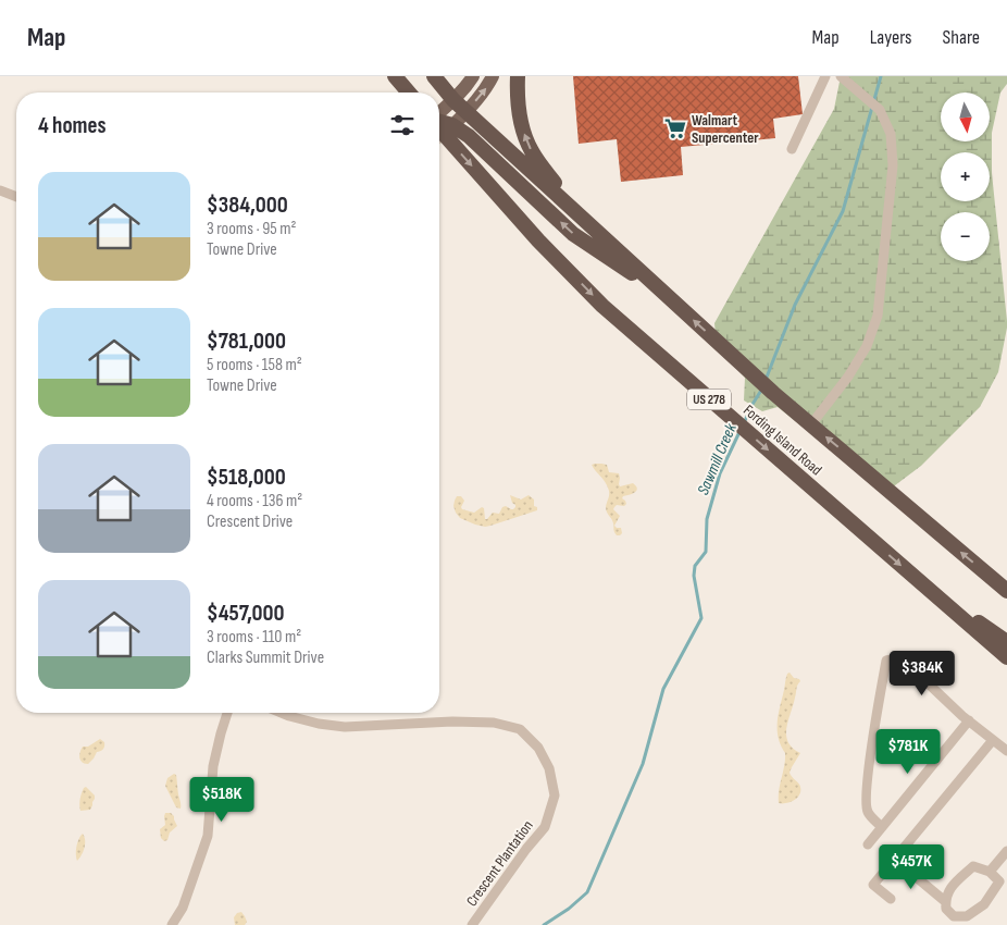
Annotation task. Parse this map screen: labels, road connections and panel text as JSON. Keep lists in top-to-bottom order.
{
  "streets": {
    "highway": ["US 278", "Fording Island Road"],
    "street": ["Crescent Plantation"]
  },
  "water": ["Sawmill Creek"],
  "places": {
    "supermarket": ["Walmart Supercenter"]
  },
  "north": "bottom",
  "page": {
    "header": "Map",
    "nav": ["Map", "Layers", "Share"],
    "map_buttons": ["+", "−"],
    "heading": "4 homes",
    "list": [
      {
        "name": "$384,000",
        "note": "3 rooms · 95 m² · Towne Drive"
      },
      {
        "name": "$781,000",
        "note": "5 rooms · 158 m² · Towne Drive"
      },
      {
        "name": "$518,000",
        "note": "4 rooms · 136 m² · Crescent Drive"
      },
      {
        "name": "$457,000",
        "note": "3 rooms · 110 m² · Clarks Summit Drive"
      }
    ],
    "price": [
      "$384K",
      "$781K",
      "$518K",
      "$457K"
    ]
  }
}
